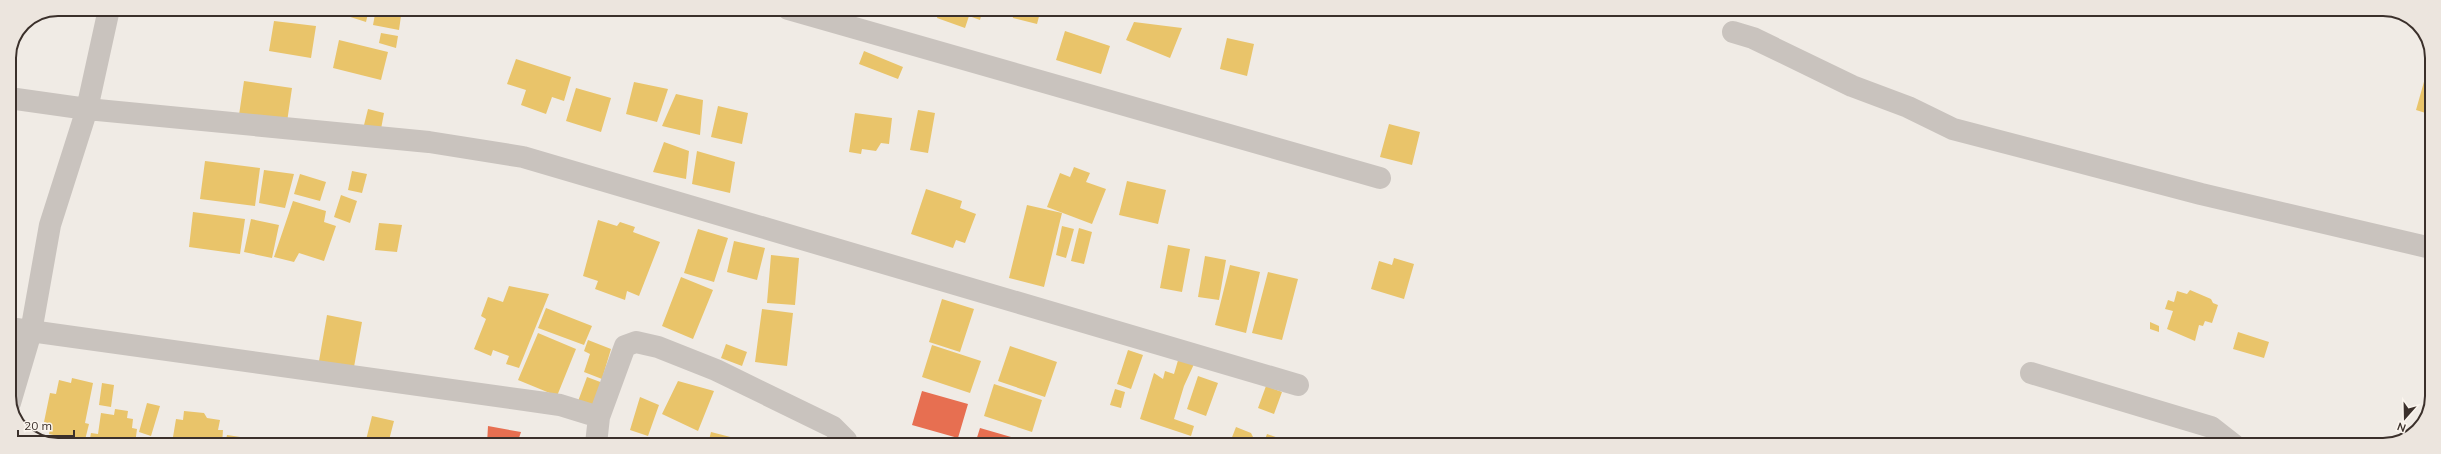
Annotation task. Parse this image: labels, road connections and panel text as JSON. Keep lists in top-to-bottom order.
{
  "scale_bar": "20 m",
  "north": "bottom"
}
